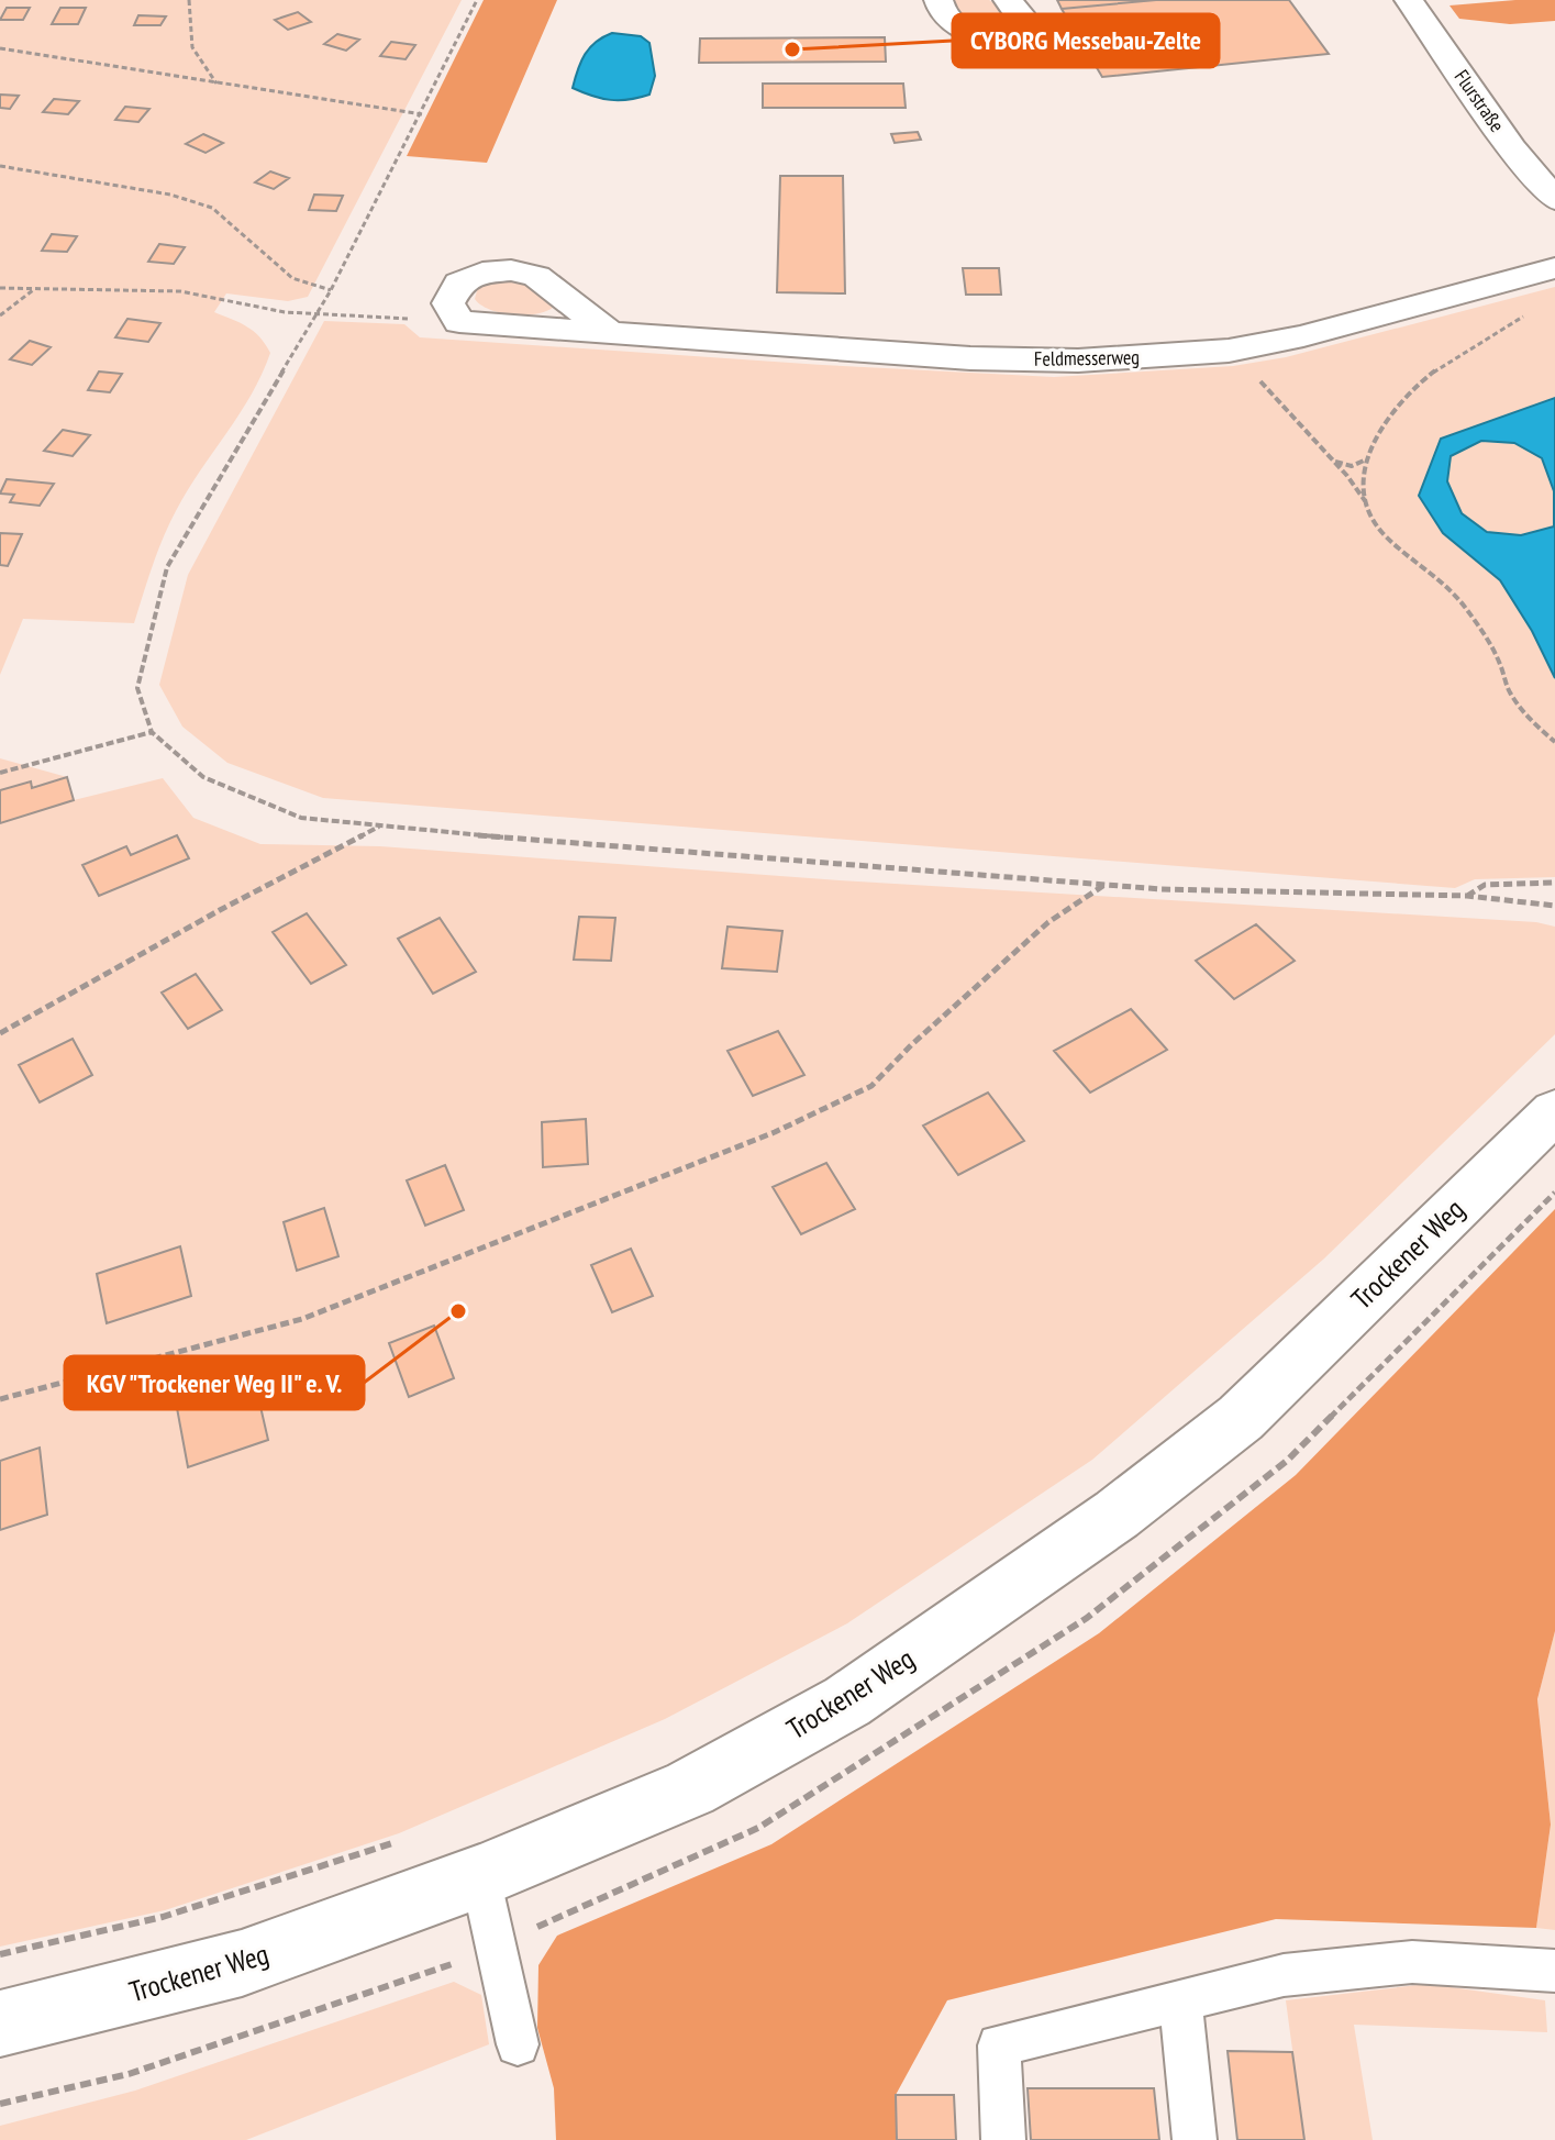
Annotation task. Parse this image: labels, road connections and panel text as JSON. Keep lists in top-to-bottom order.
{
  "streets": {
    "street": ["Flurstraße", "Feldmesserweg", "Trockener Weg"]
  },
  "places": ["CYBORG Messebau-Zelte", "KGV \"Trockener Weg II\" e. V."]
}
